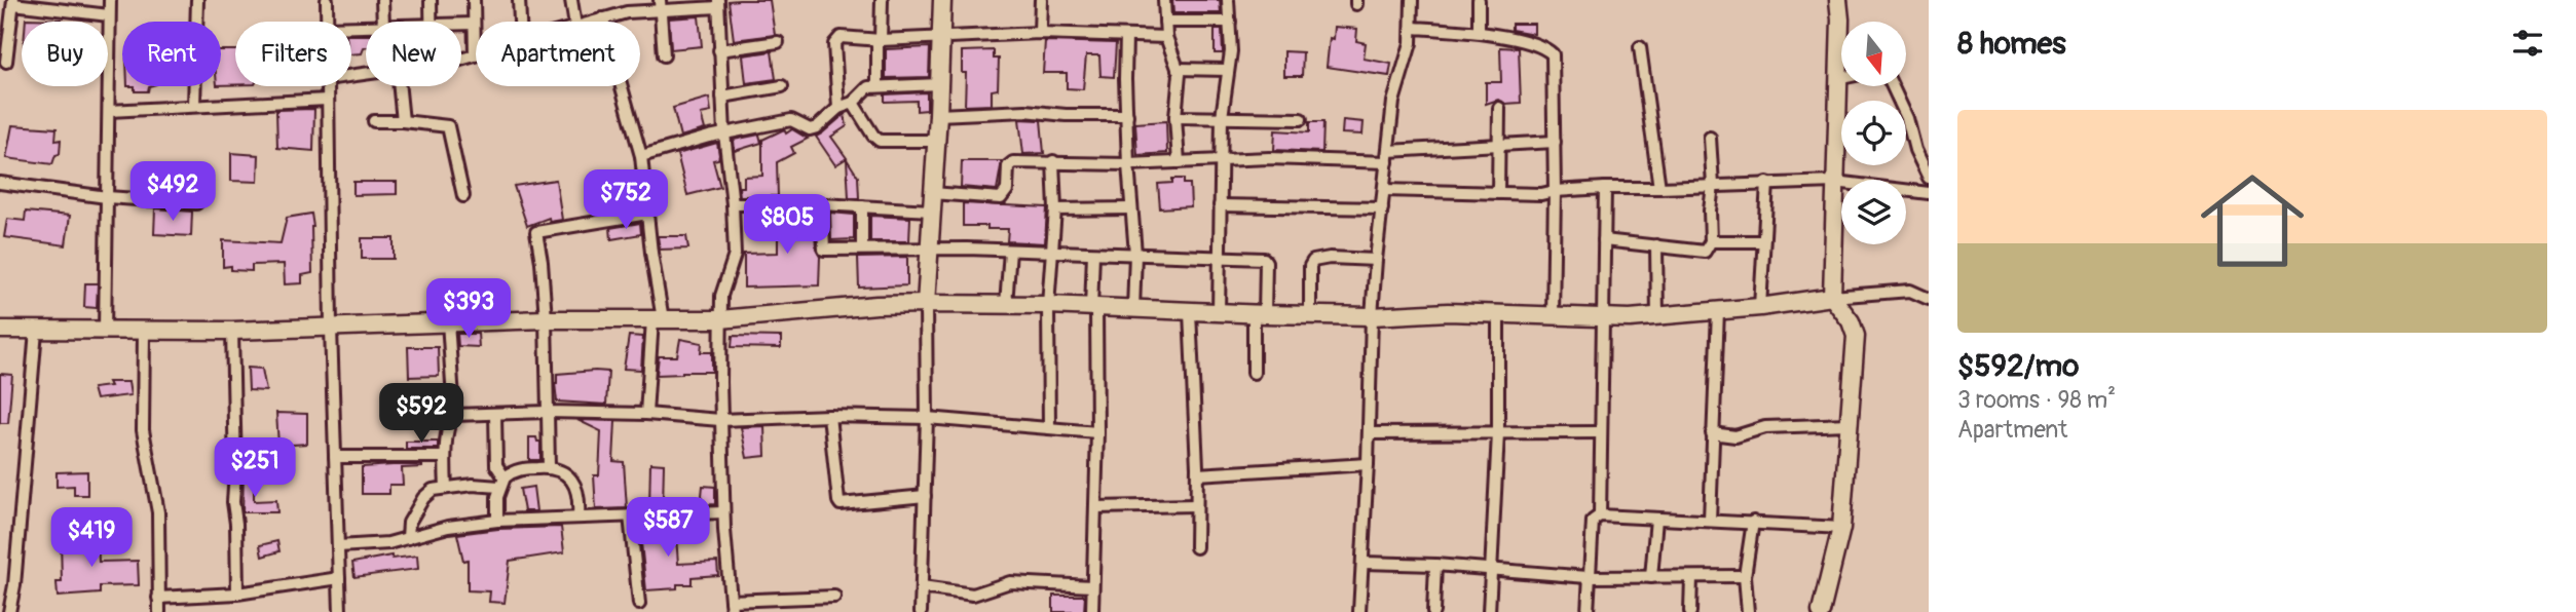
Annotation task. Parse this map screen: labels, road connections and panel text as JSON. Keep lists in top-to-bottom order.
{
  "north": "bottom",
  "page": {
    "heading": "8 homes",
    "chip": [
      "Buy",
      "Rent",
      "Filters",
      "New",
      "Apartment"
    ],
    "list": [
      {
        "name": "$592/mo",
        "note": "3 rooms · 98 m² · Apartment"
      }
    ],
    "price": [
      "$492",
      "$752",
      "$805",
      "$393",
      "$592",
      "$251",
      "$587",
      "$419"
    ]
  }
}
